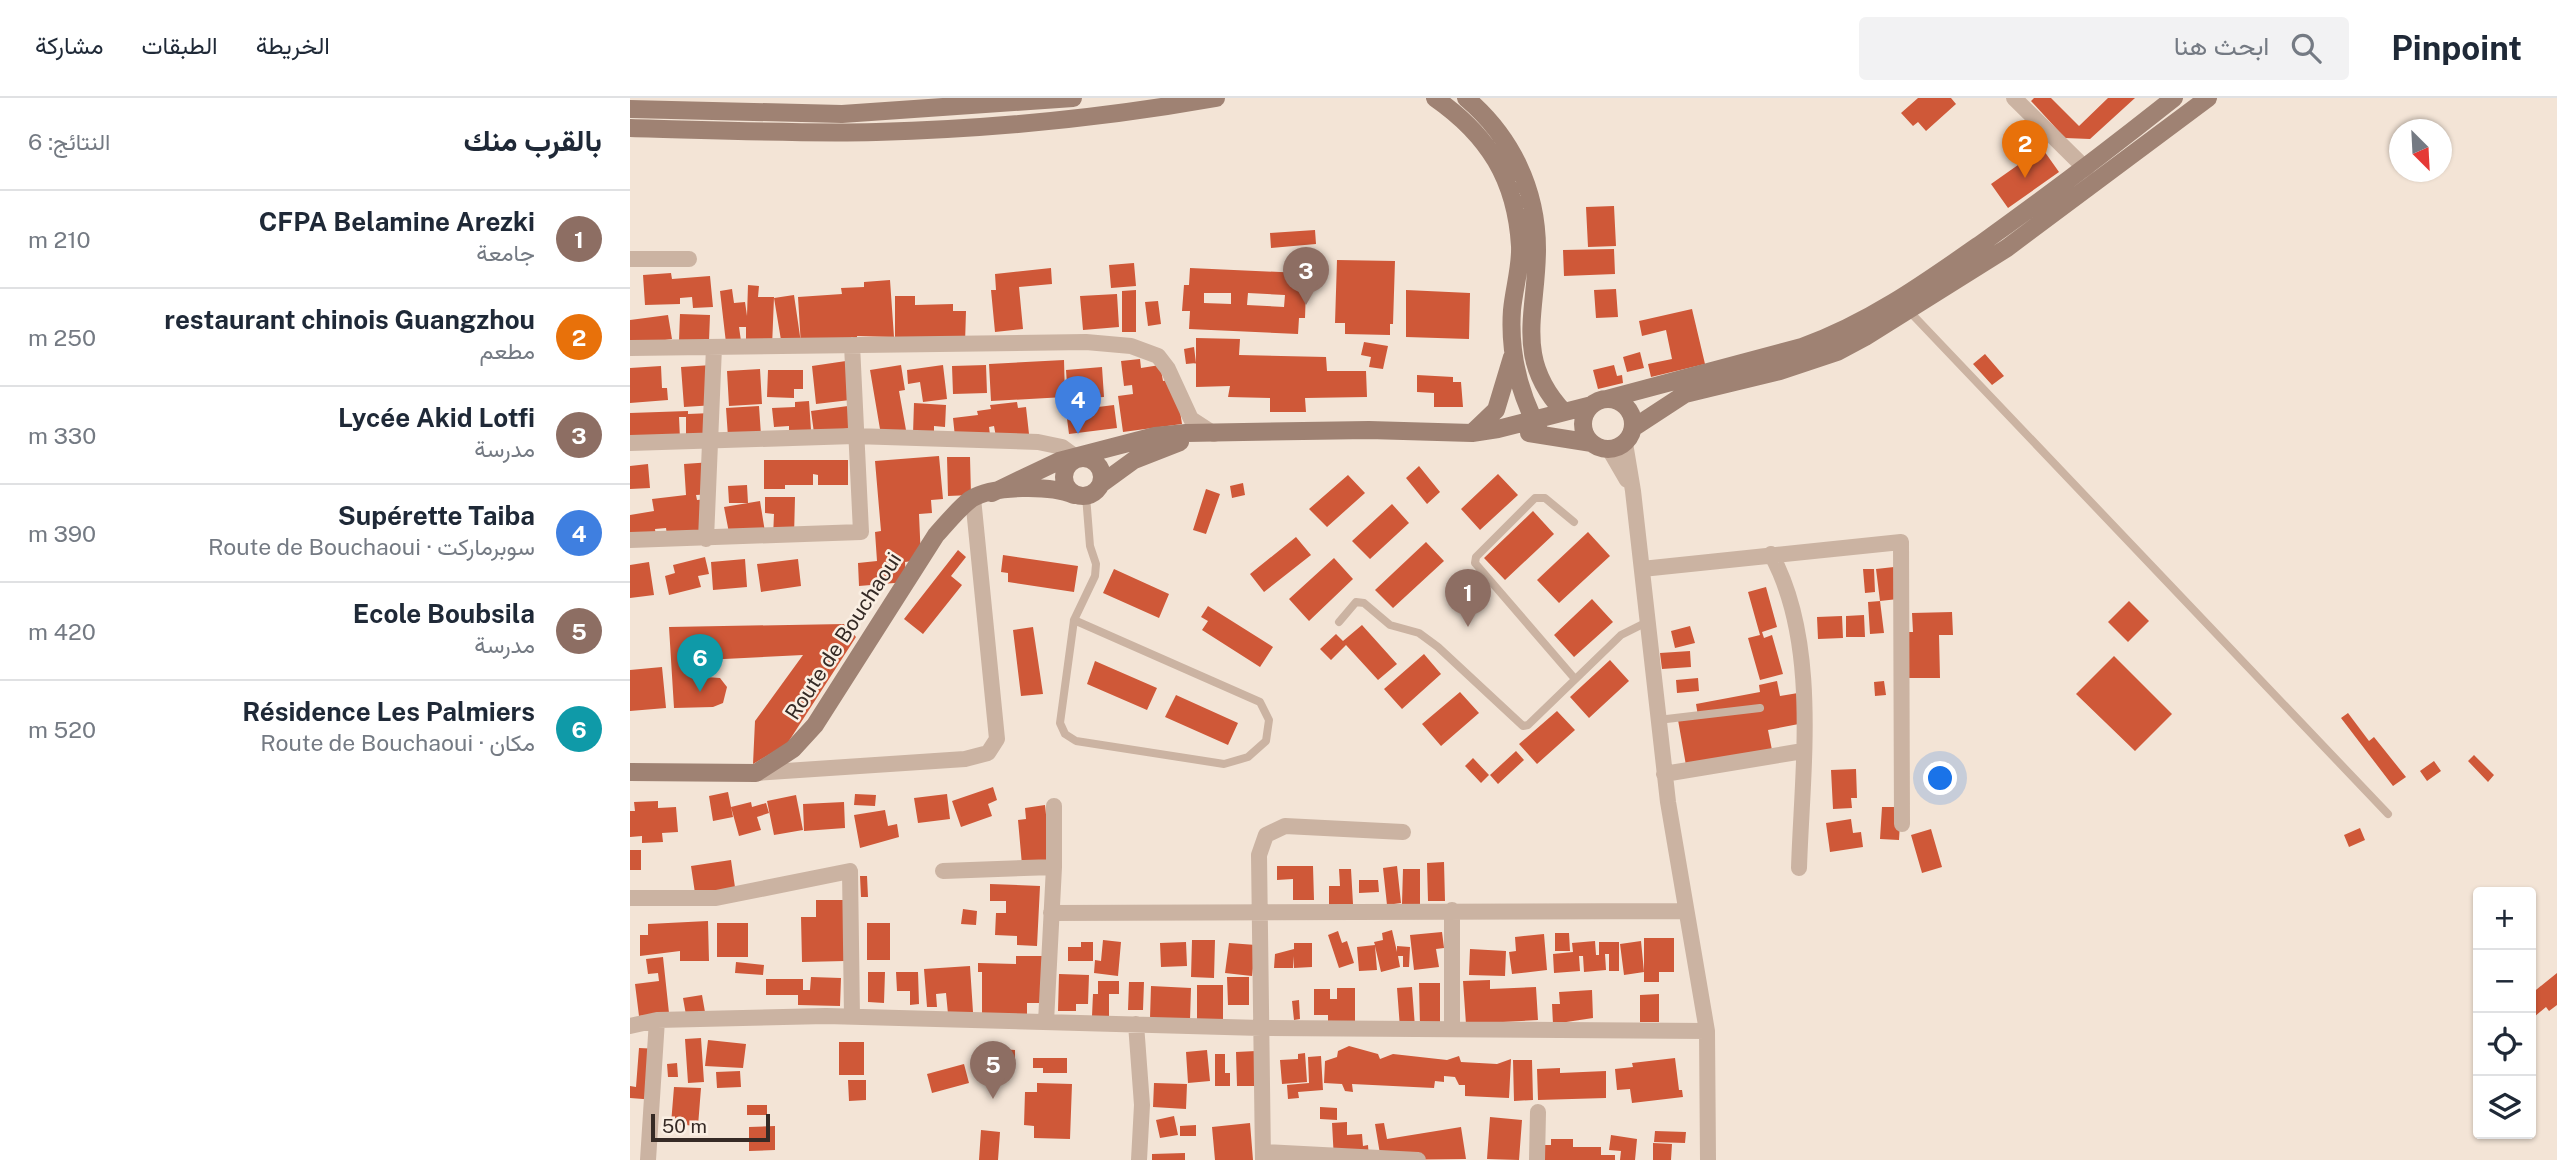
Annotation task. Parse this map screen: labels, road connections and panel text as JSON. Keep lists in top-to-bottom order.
{
  "streets": {
    "main road": ["Route de Bouchaoui"]
  },
  "scale_bar": "50 m",
  "north": "bottom right",
  "page": {
    "header": "Pinpoint",
    "search": "ابحث هنا",
    "nav": ["الخريطة", "الطبقات", "مشاركة"],
    "heading": ["بالقرب منك", "النتائج: 6"],
    "pins": [
      "2",
      "3",
      "4",
      "1",
      "6",
      "5"
    ],
    "list": [
      {
        "mark": "1",
        "name": "CFPA Belamine Arezki",
        "note": "جامعة",
        "value": "210 m"
      },
      {
        "mark": "2",
        "name": "restaurant chinois Guangzhou",
        "note": "مطعم",
        "value": "250 m"
      },
      {
        "mark": "3",
        "name": "Lycée Akid Lotfi",
        "note": "مدرسة",
        "value": "330 m"
      },
      {
        "mark": "4",
        "name": "Supérette Taiba",
        "note": "سوبرماركت · Route de Bouchaoui",
        "value": "390 m"
      },
      {
        "mark": "5",
        "name": "Ecole Boubsila",
        "note": "مدرسة",
        "value": "420 m"
      },
      {
        "mark": "6",
        "name": "Résidence Les Palmiers",
        "note": "مكان · Route de Bouchaoui",
        "value": "520 m"
      }
    ],
    "map_buttons": ["+", "−"],
    "scale": "50 m"
  }
}
